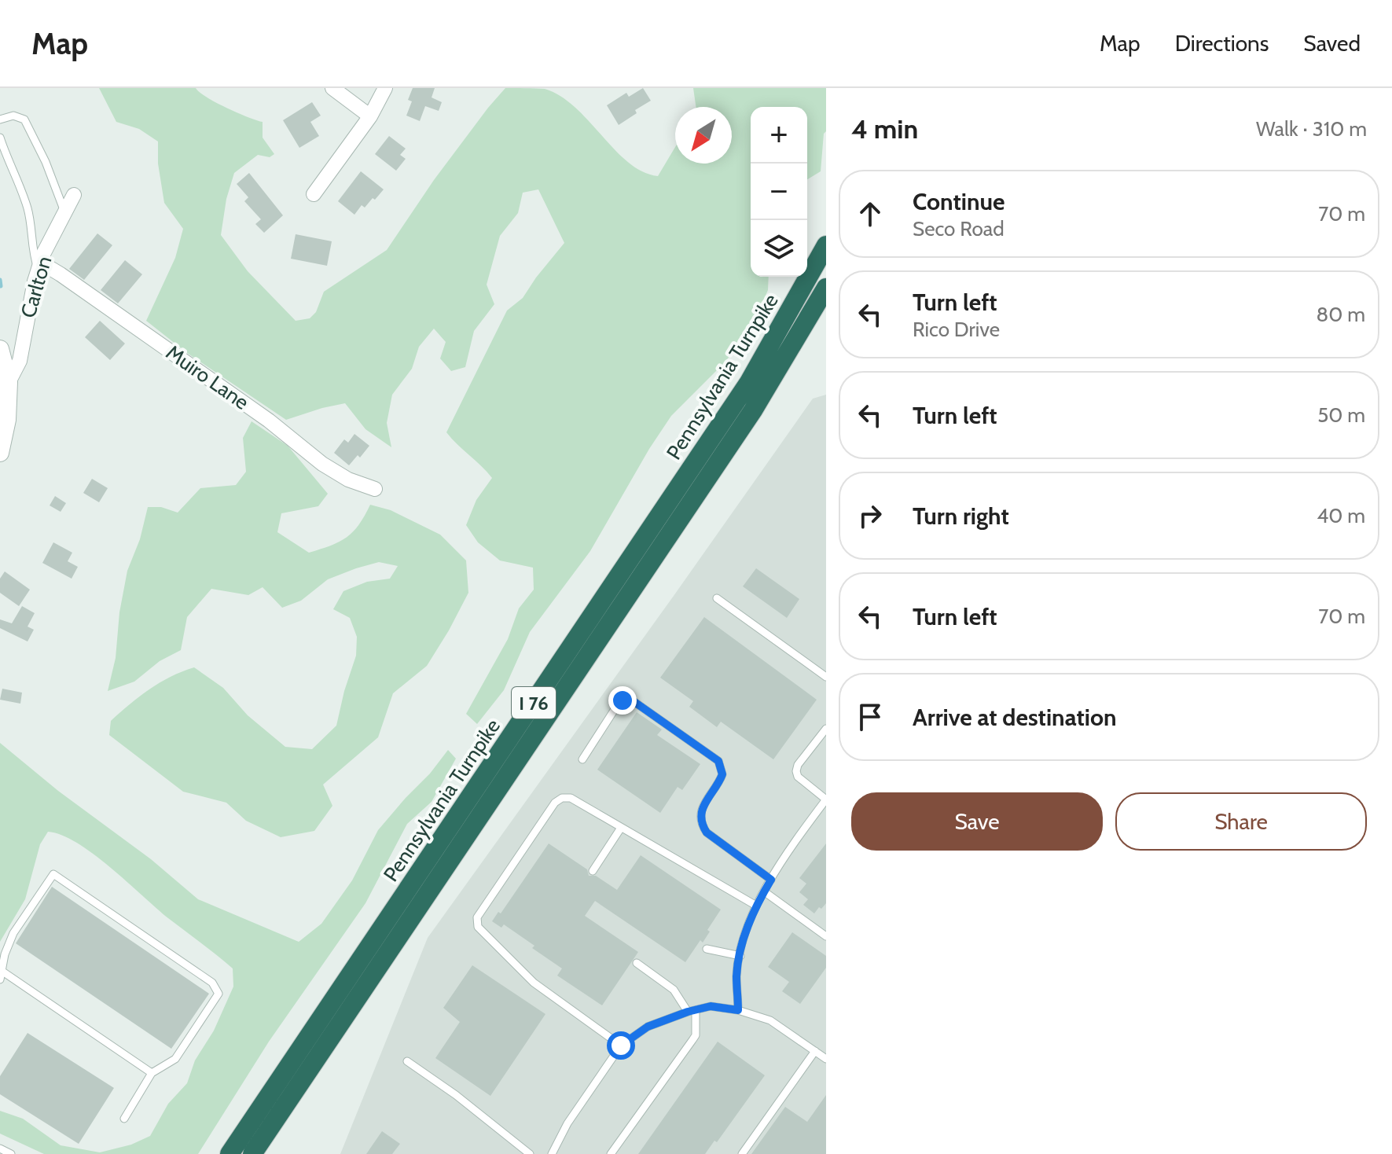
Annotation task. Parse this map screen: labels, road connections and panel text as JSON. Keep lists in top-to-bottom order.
{
  "streets": {
    "highway": ["Pennsylvania Turnpike", "I 76"],
    "street": ["Carlton", "Muiro Lane"]
  },
  "crossings": [
    ["Carlton", "Muiro Lane"]
  ],
  "north": "bottom left",
  "page": {
    "header": "Map",
    "nav": ["Map", "Directions", "Saved"],
    "heading": ["4 min", "Walk · 310 m"],
    "map_buttons": ["+", "−"],
    "list": [
      ["Continue", "Seco Road", "70 m"],
      ["Turn left", "Rico Drive", "80 m"],
      ["Turn left", "50 m"],
      ["Turn right", "40 m"],
      ["Turn left", "70 m"],
      "Arrive at destination"
    ],
    "buttons": ["Save", "Share"]
  }
}
